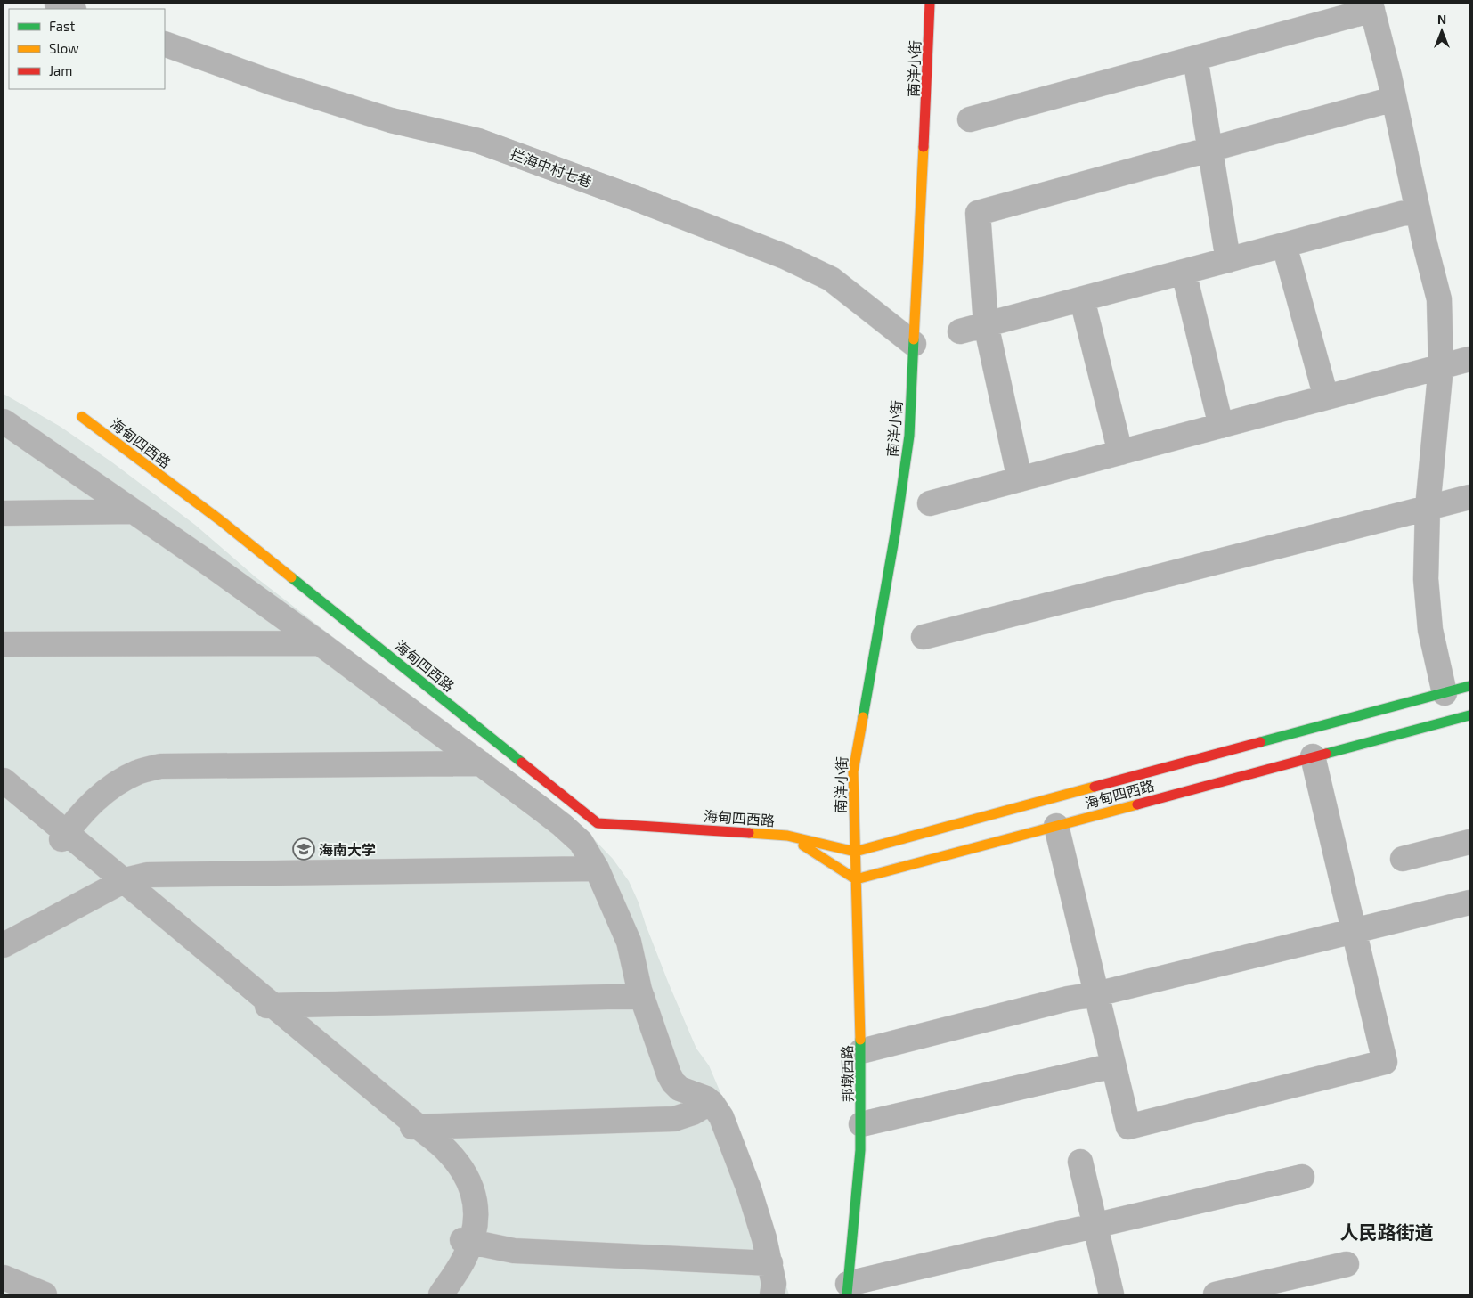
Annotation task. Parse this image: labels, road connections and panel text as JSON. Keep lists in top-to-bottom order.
{
  "streets": {
    "street": [
      "南洋小街",
      "拦海中村七巷",
      "海甸四西路",
      "邦墩西路"
    ]
  },
  "crossings": [
    ["南洋小街", "拦海中村七巷"],
    ["南洋小街", "海甸四西路"],
    ["南洋小街", "邦墩西路"],
    ["海甸四西路", "邦墩西路"]
  ],
  "districts": ["人民路街道"],
  "places": {
    "school or university": ["海南大学"]
  },
  "legend": ["Fast", "Slow", "Jam"],
  "north": "top"
}
